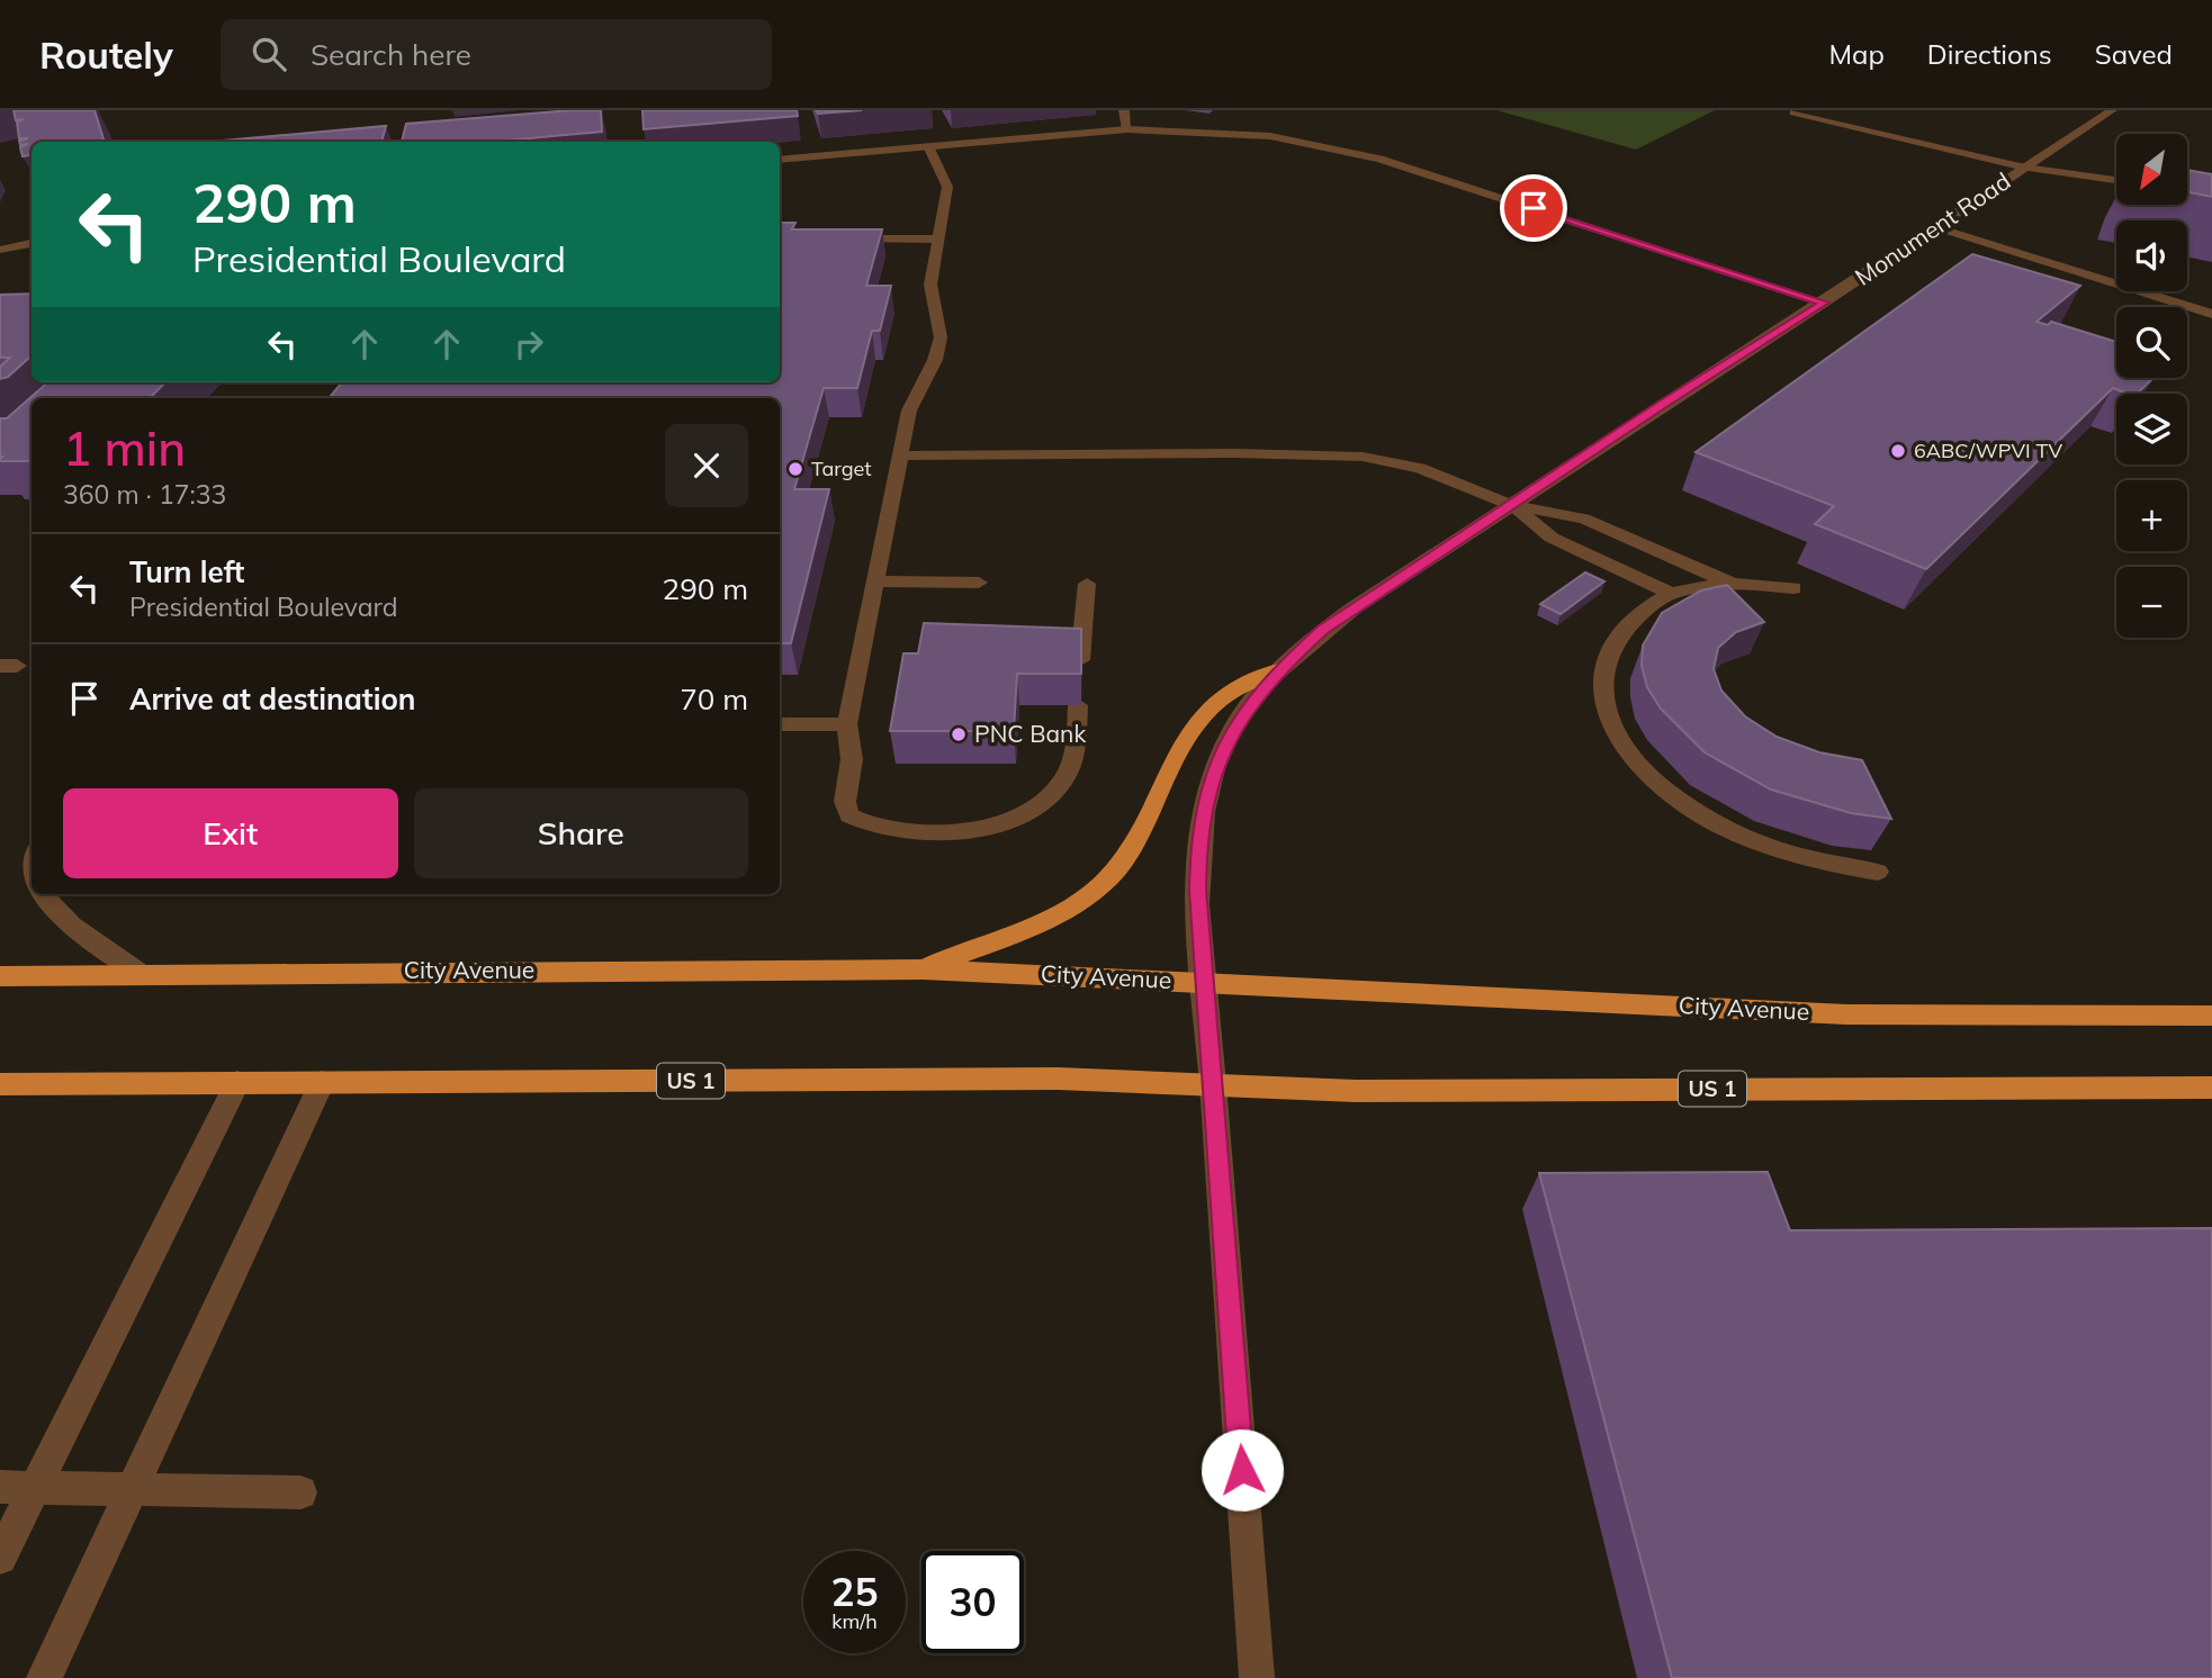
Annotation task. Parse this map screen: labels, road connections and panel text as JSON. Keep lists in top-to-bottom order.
{
  "streets": {
    "highway": ["City Avenue", "US 1"],
    "street": ["Monument Road"]
  },
  "crossings": [
    ["Monument Road", "City Avenue"],
    ["Monument Road", "US 1"]
  ],
  "places": ["6ABC/WPVI TV", "Target", "PNC Bank"],
  "north": "bottom left",
  "page": {
    "header": "Routely",
    "search": "Search here",
    "nav": ["Map", "Directions", "Saved"],
    "map_buttons": ["+", "−"],
    "turn": ["290 m", "Presidential Boulevard"],
    "heading": ["1 min", "360 m · 17:33"],
    "list": [
      {
        "name": "Turn left",
        "note": "Presidential Boulevard",
        "value": "290 m"
      },
      {
        "name": "Arrive at destination",
        "value": "70 m"
      }
    ],
    "buttons": ["Exit", "Share"],
    "speed": "25 km/h",
    "limit": "30"
  }
}
